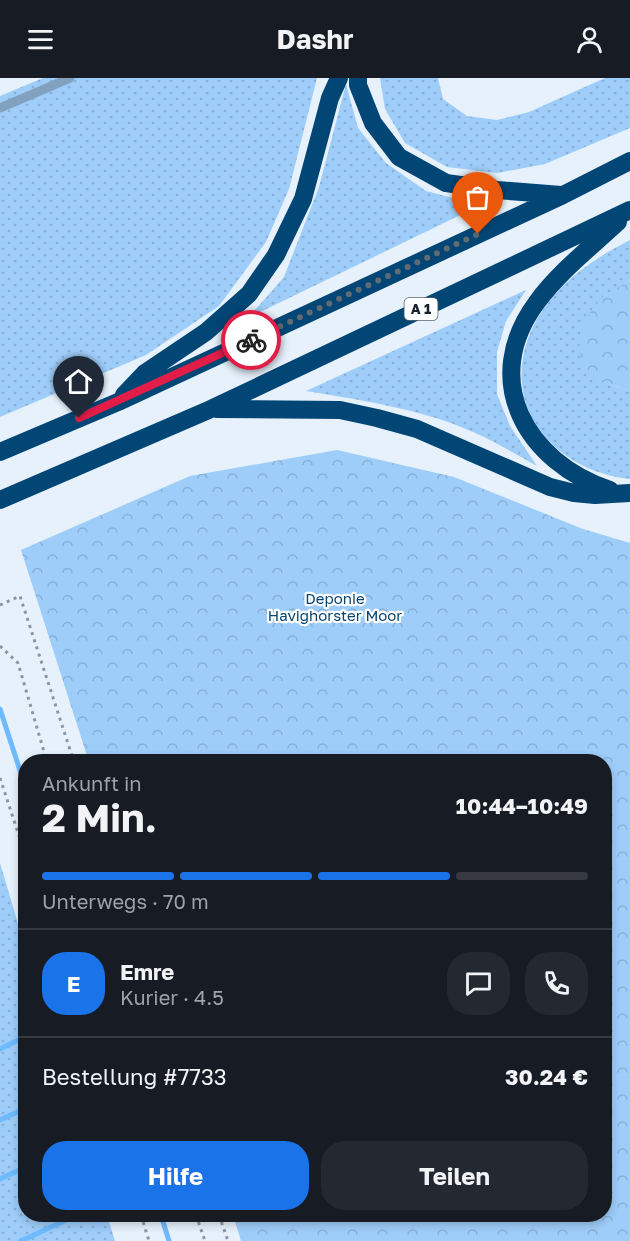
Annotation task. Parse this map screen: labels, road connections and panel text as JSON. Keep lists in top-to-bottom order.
{
  "streets": {
    "highway": ["A 1"]
  },
  "parks": ["Deponie Havighorster Moor"],
  "page": {
    "header": "Dashr",
    "heading": ["2 Min.", "Ankunft in", "10:44–10:49"],
    "panel": [
      "Emre",
      "Kurier · 4.5",
      "Bestellung #7733",
      "30.24 €"
    ],
    "bar": "Unterwegs · 70 m",
    "round": "E",
    "buttons": ["Hilfe", "Teilen"]
  }
}
